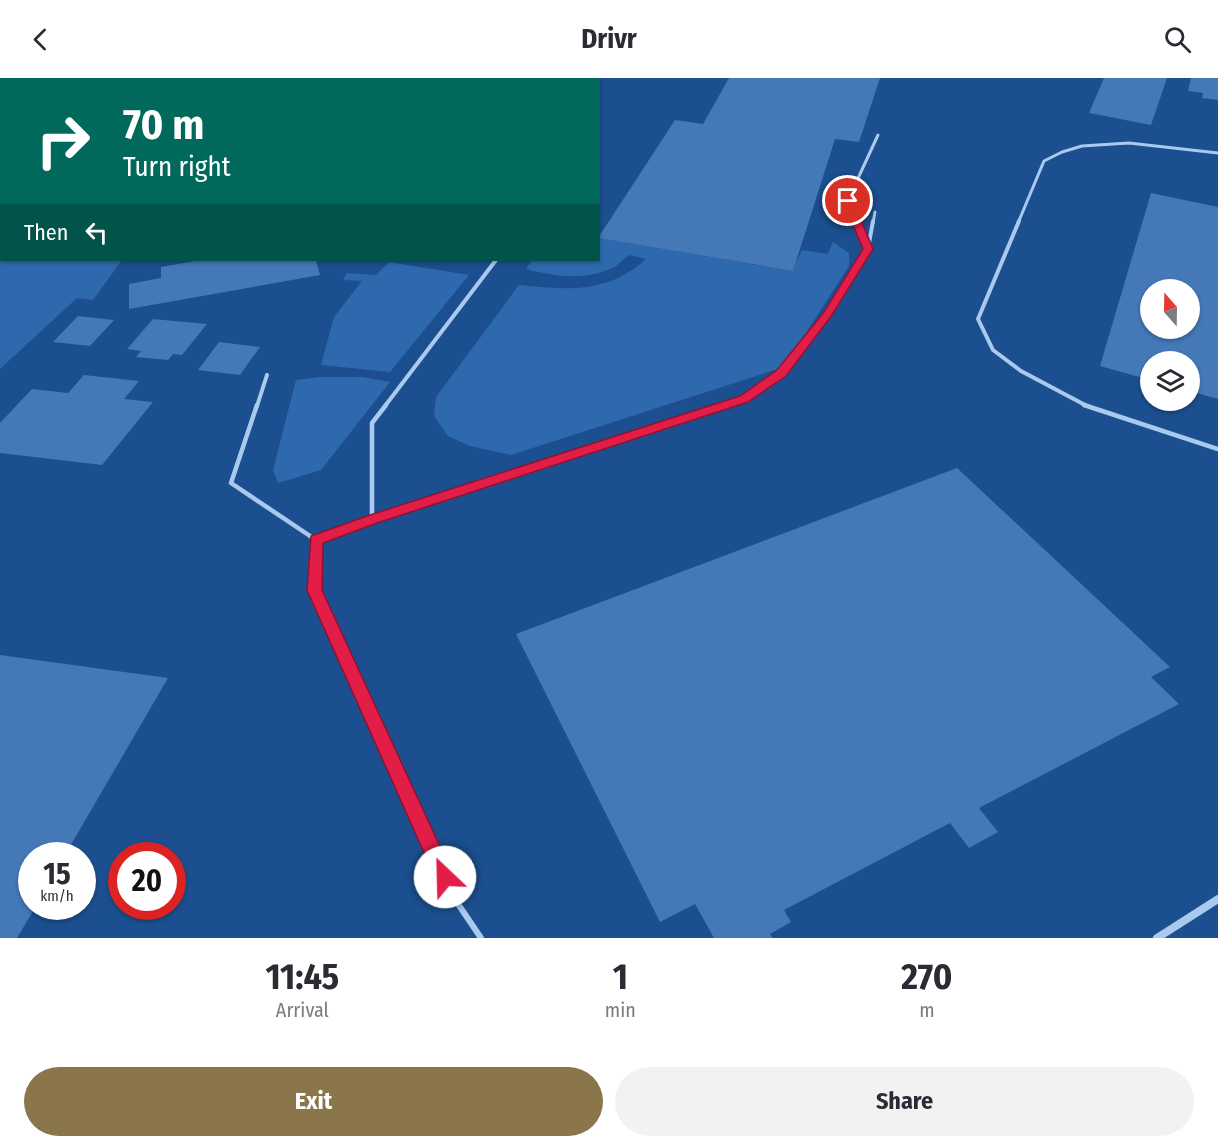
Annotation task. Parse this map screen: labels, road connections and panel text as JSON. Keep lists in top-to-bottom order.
{
  "north": "top",
  "page": {
    "header": "Drivr",
    "turn": ["70 m", "Turn right"],
    "then": "Then",
    "speed": "15 km/h",
    "limit": "20",
    "eta": [
      "11:45",
      "Arrival",
      "1",
      "min",
      "270",
      "m"
    ],
    "buttons": ["Exit", "Share"]
  }
}
